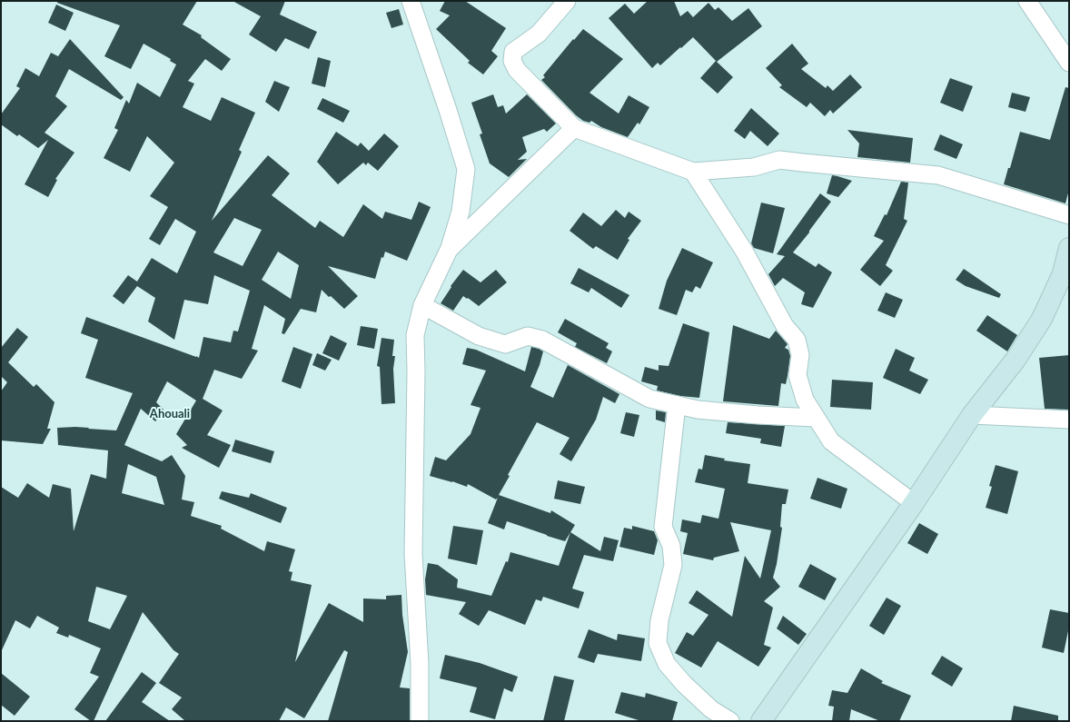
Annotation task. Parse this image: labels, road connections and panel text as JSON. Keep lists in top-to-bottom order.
{
  "districts": ["Ahouali"]
}
